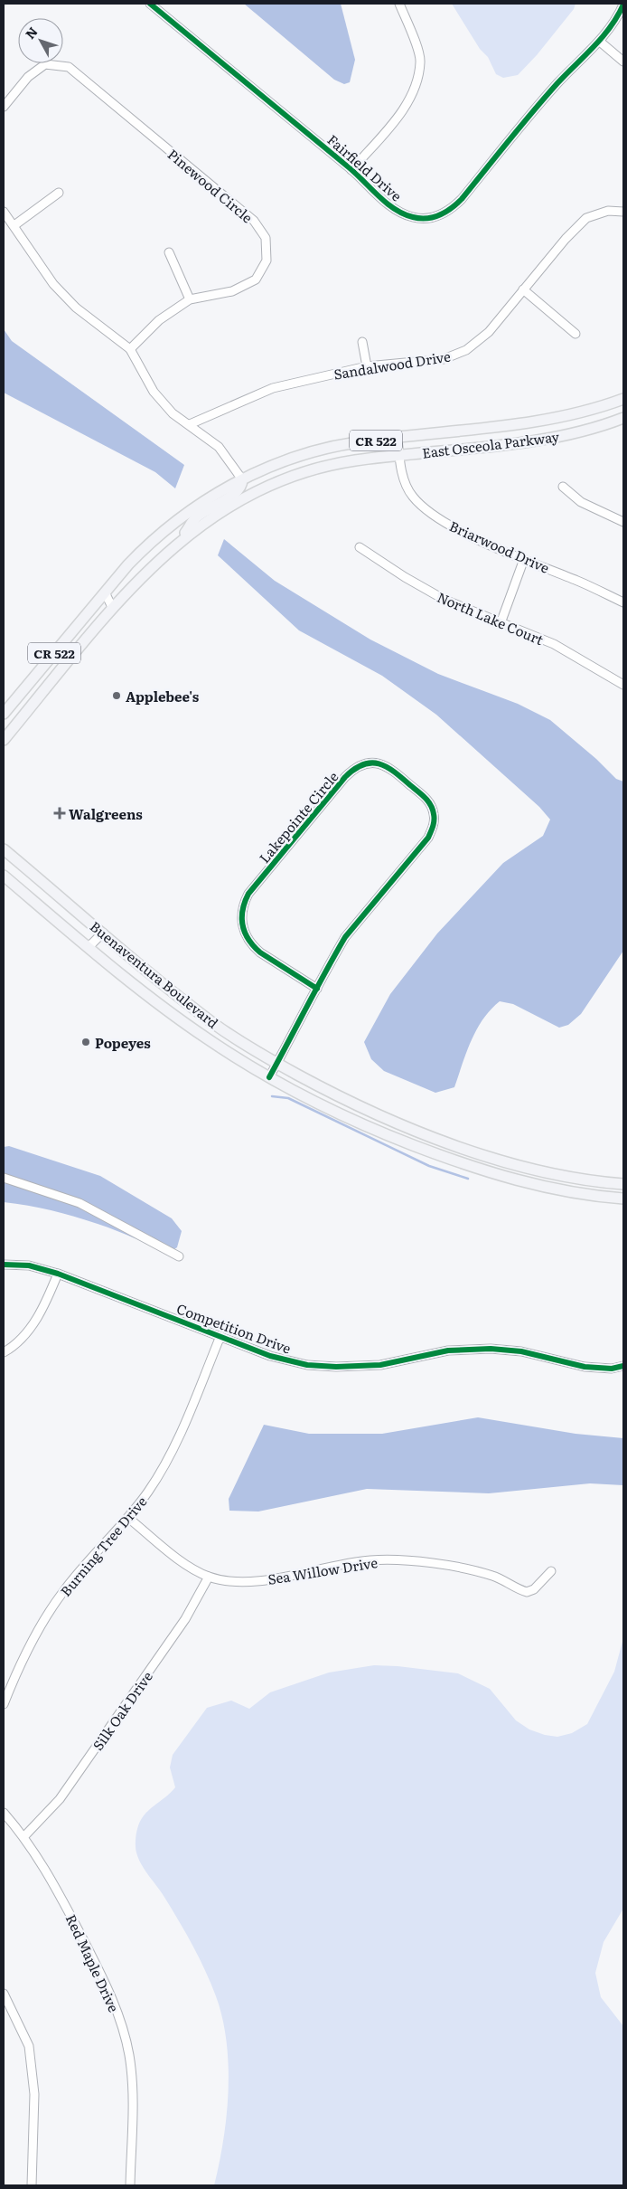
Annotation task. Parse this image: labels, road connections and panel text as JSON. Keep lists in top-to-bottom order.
{
  "streets": {
    "main road": ["CR 522", "East Osceola Parkway", "Buenaventura Boulevard"],
    "street": [
      "Fairfield Drive",
      "Pinewood Circle",
      "Sandalwood Drive",
      "Briarwood Drive",
      "North Lake Court",
      "Lakepointe Circle",
      "Competition Drive",
      "Burning Tree Drive",
      "Sea Willow Drive",
      "Silk Oak Drive",
      "Red Maple Drive"
    ]
  },
  "crossings": [
    ["East Osceola Parkway", "Briarwood Drive"],
    ["Lakepointe Circle", "Buenaventura Boulevard"],
    ["Competition Drive", "Burning Tree Drive"],
    ["Burning Tree Drive", "Sea Willow Drive"],
    ["Sea Willow Drive", "Silk Oak Drive"],
    ["Silk Oak Drive", "Red Maple Drive"]
  ],
  "places": {
    "other": ["Applebee's", "Popeyes"],
    "health": ["Walgreens"]
  },
  "north": "top left"
}
